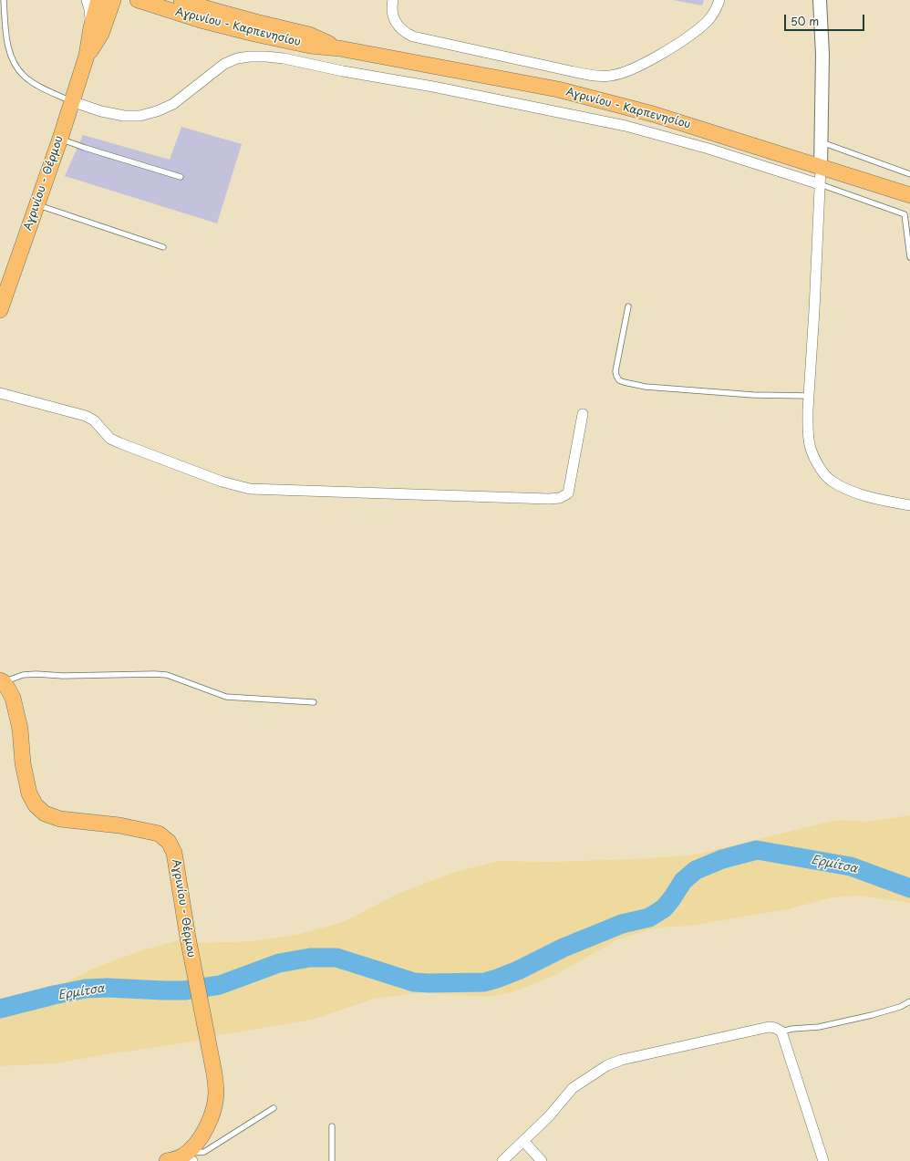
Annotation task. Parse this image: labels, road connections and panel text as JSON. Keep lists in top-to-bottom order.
{
  "streets": {
    "main road": ["Αγρινίου - Καρπενησίου", "Αγρινίου - Θέρμου"]
  },
  "water": ["Ερμίτσα"],
  "scale_bar": "50 m"
}
